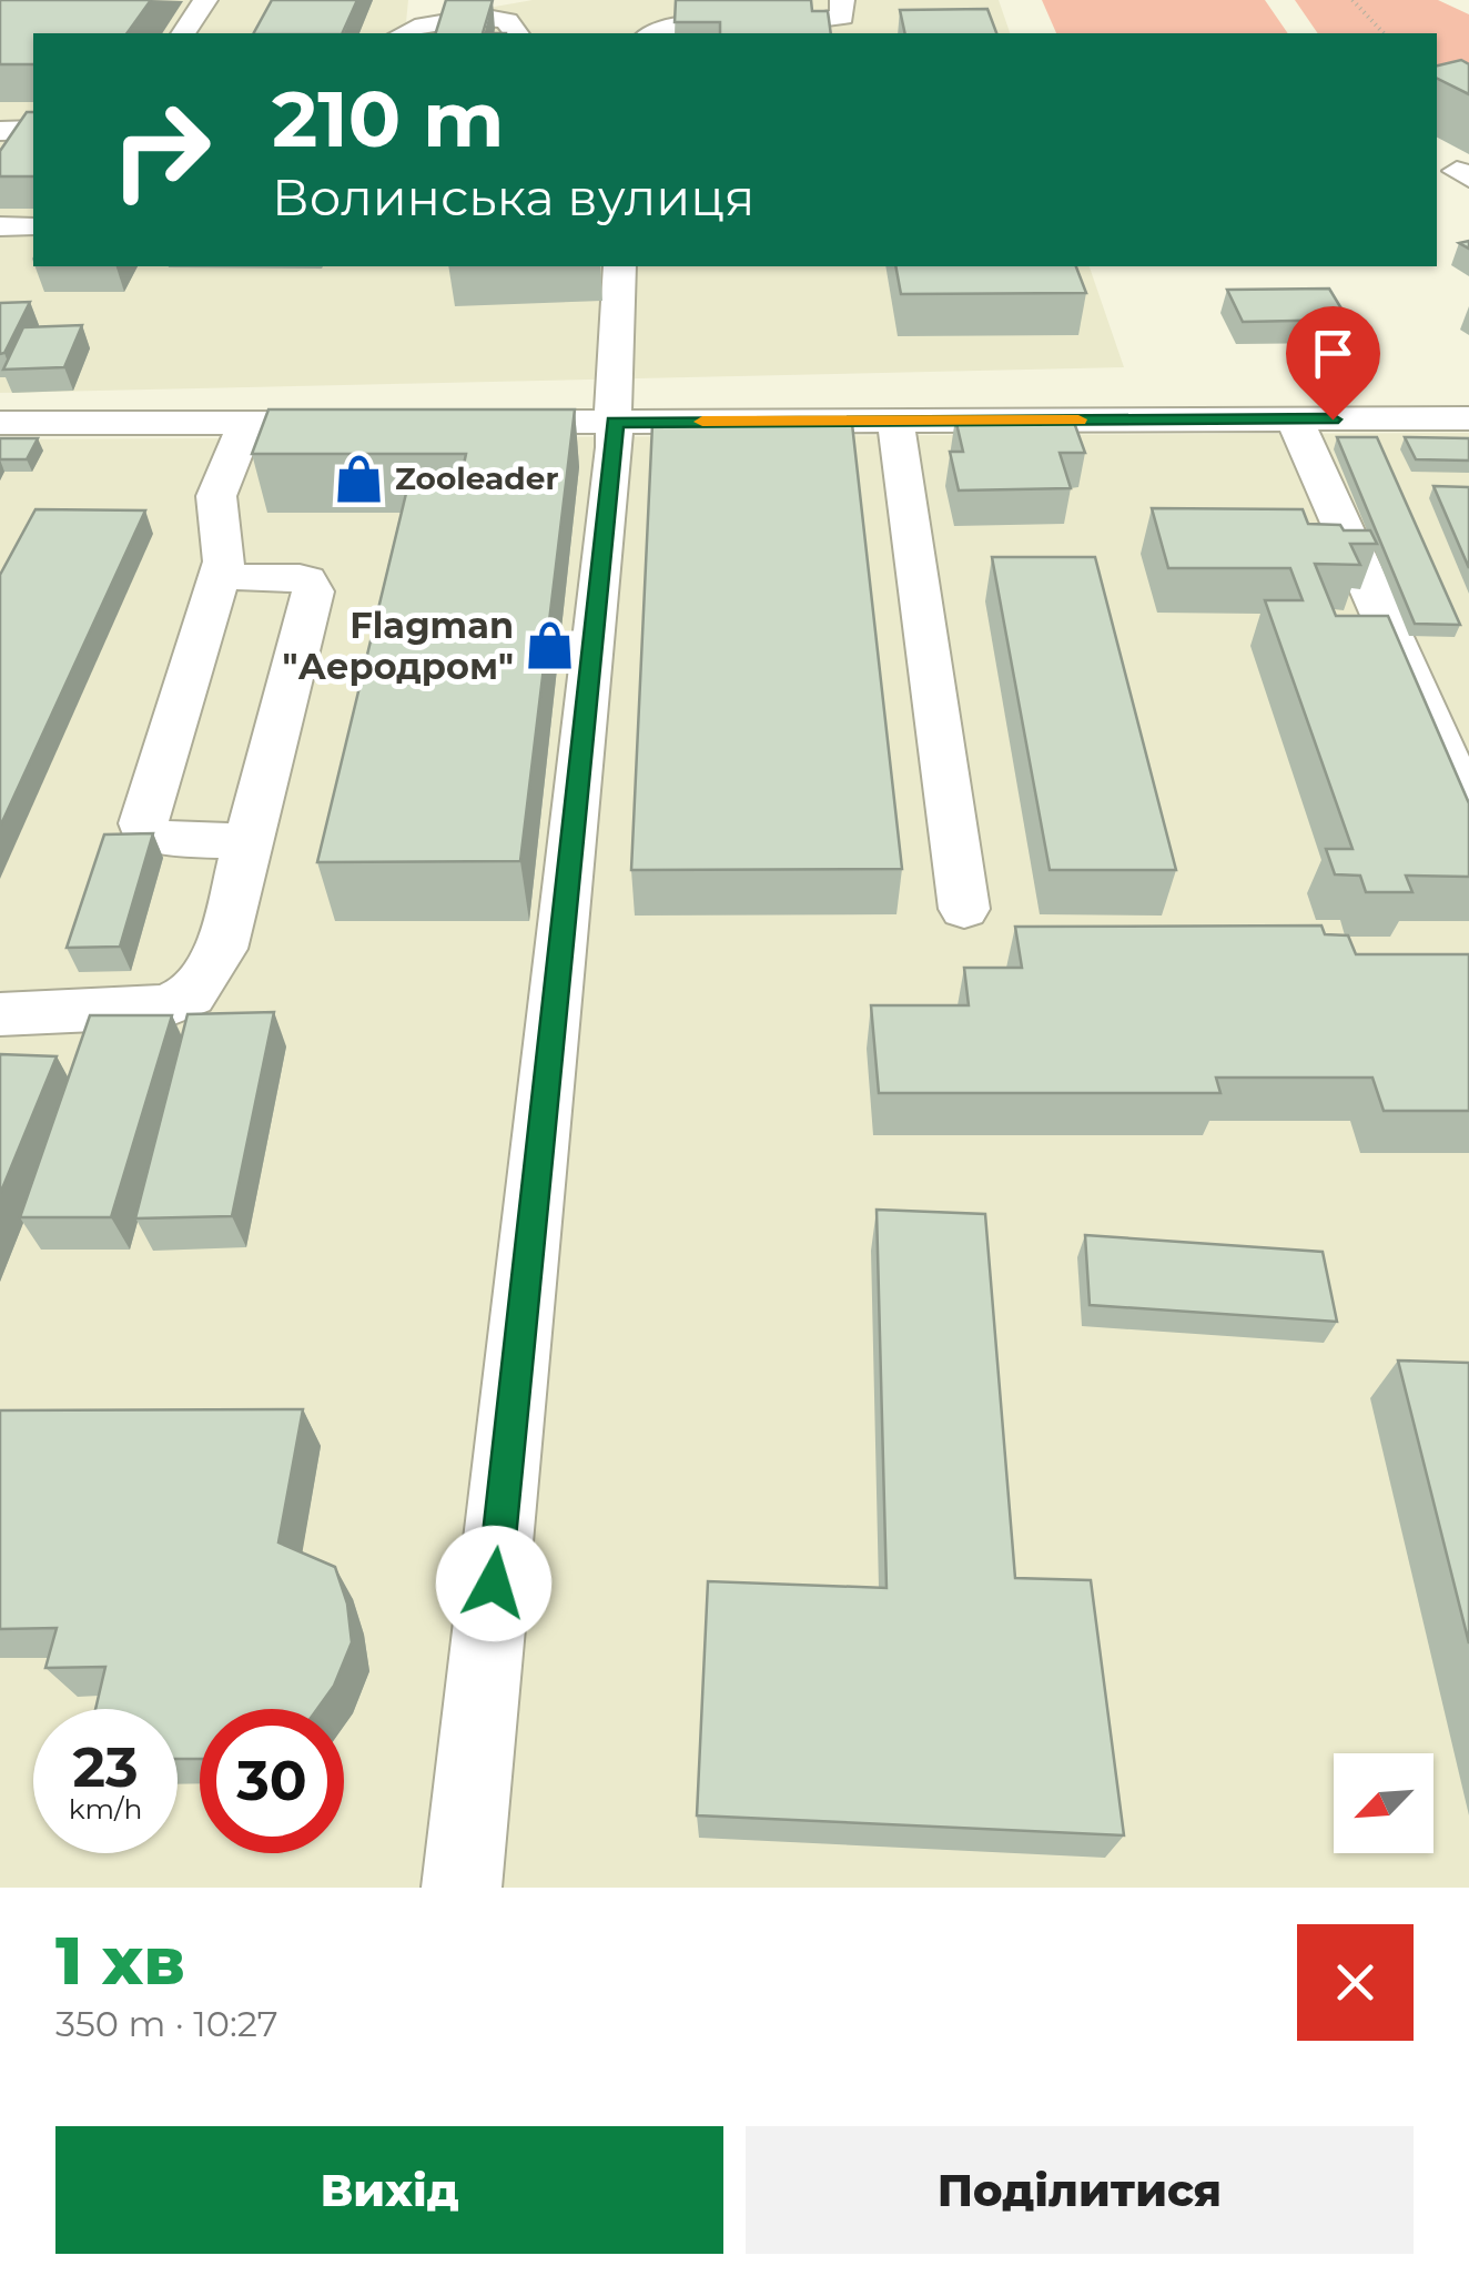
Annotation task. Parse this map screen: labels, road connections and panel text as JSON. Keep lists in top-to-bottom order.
{
  "places": {
    "shop": ["Zooleader", "Flagman \"Аеродром\""]
  },
  "north": "bottom left",
  "page": {
    "turn": ["210 m", "Волинська вулиця"],
    "speed": "23 km/h",
    "limit": "30",
    "heading": ["1 хв", "350 m · 10:27"],
    "buttons": ["Вихід", "Поділитися"]
  }
}
